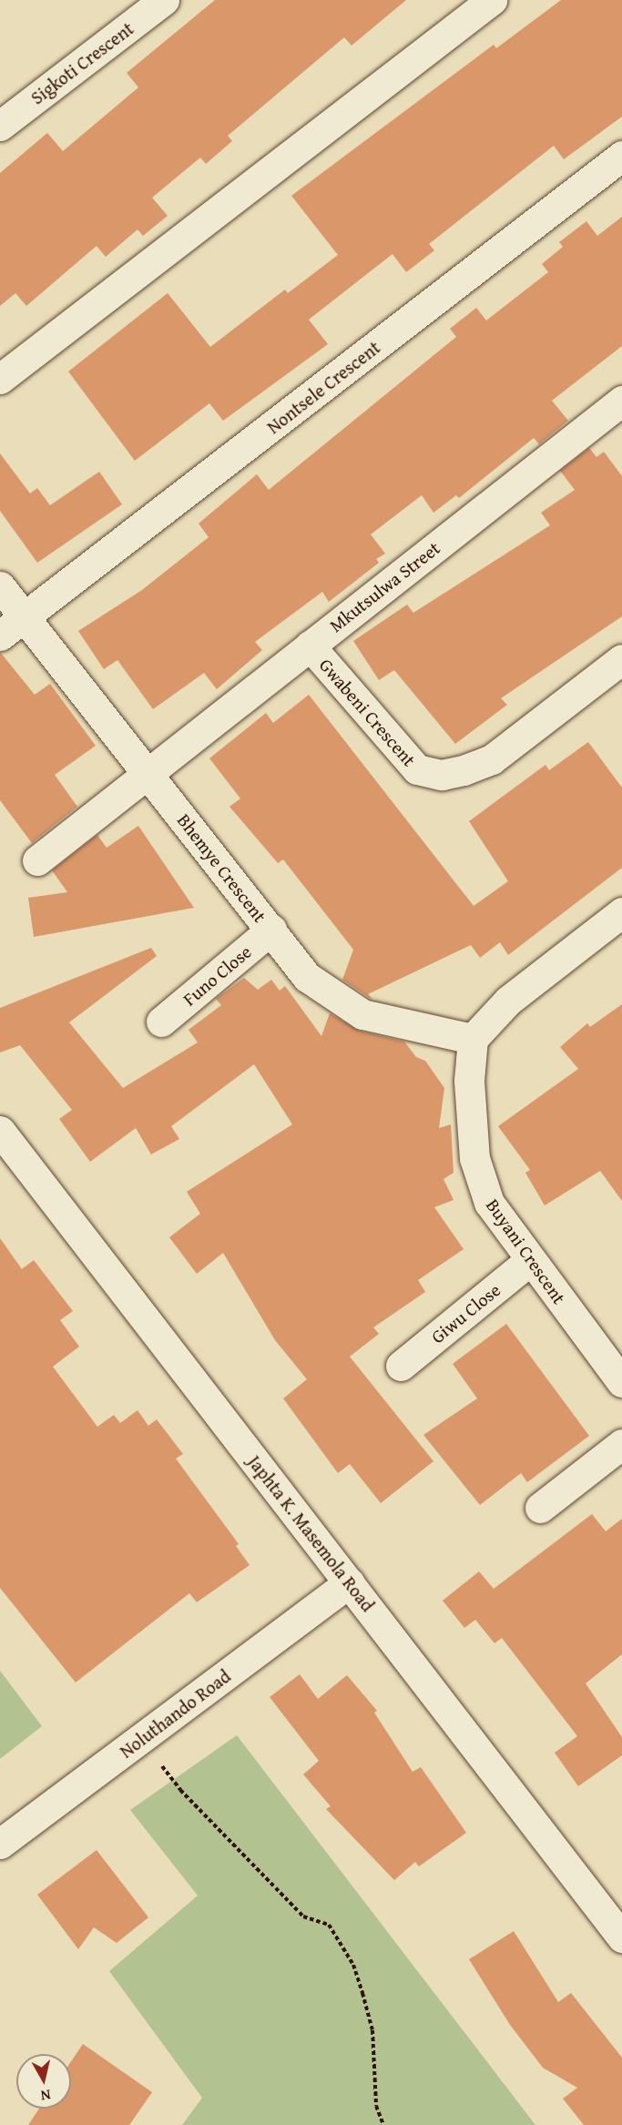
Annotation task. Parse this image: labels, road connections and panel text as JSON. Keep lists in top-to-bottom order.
{
  "streets": {
    "street": [
      "Sigkoti Crescent",
      "Nontsele Crescent",
      "Mkutsulwa Street",
      "Gwabeni Crescent",
      "Bhemye Crescent",
      "Funo Close",
      "Buyani Crescent",
      "Giwu Close",
      "Japhta K. Masemola Road",
      "Noluthando Road"
    ]
  },
  "crossings": [
    ["Nontsele Crescent", "Bhemye Crescent"],
    ["Mkutsulwa Street", "Gwabeni Crescent"],
    ["Mkutsulwa Street", "Bhemye Crescent"],
    ["Bhemye Crescent", "Funo Close"],
    ["Bhemye Crescent", "Buyani Crescent"],
    ["Buyani Crescent", "Giwu Close"],
    ["Japhta K. Masemola Road", "Noluthando Road"]
  ],
  "north": "bottom"
}
